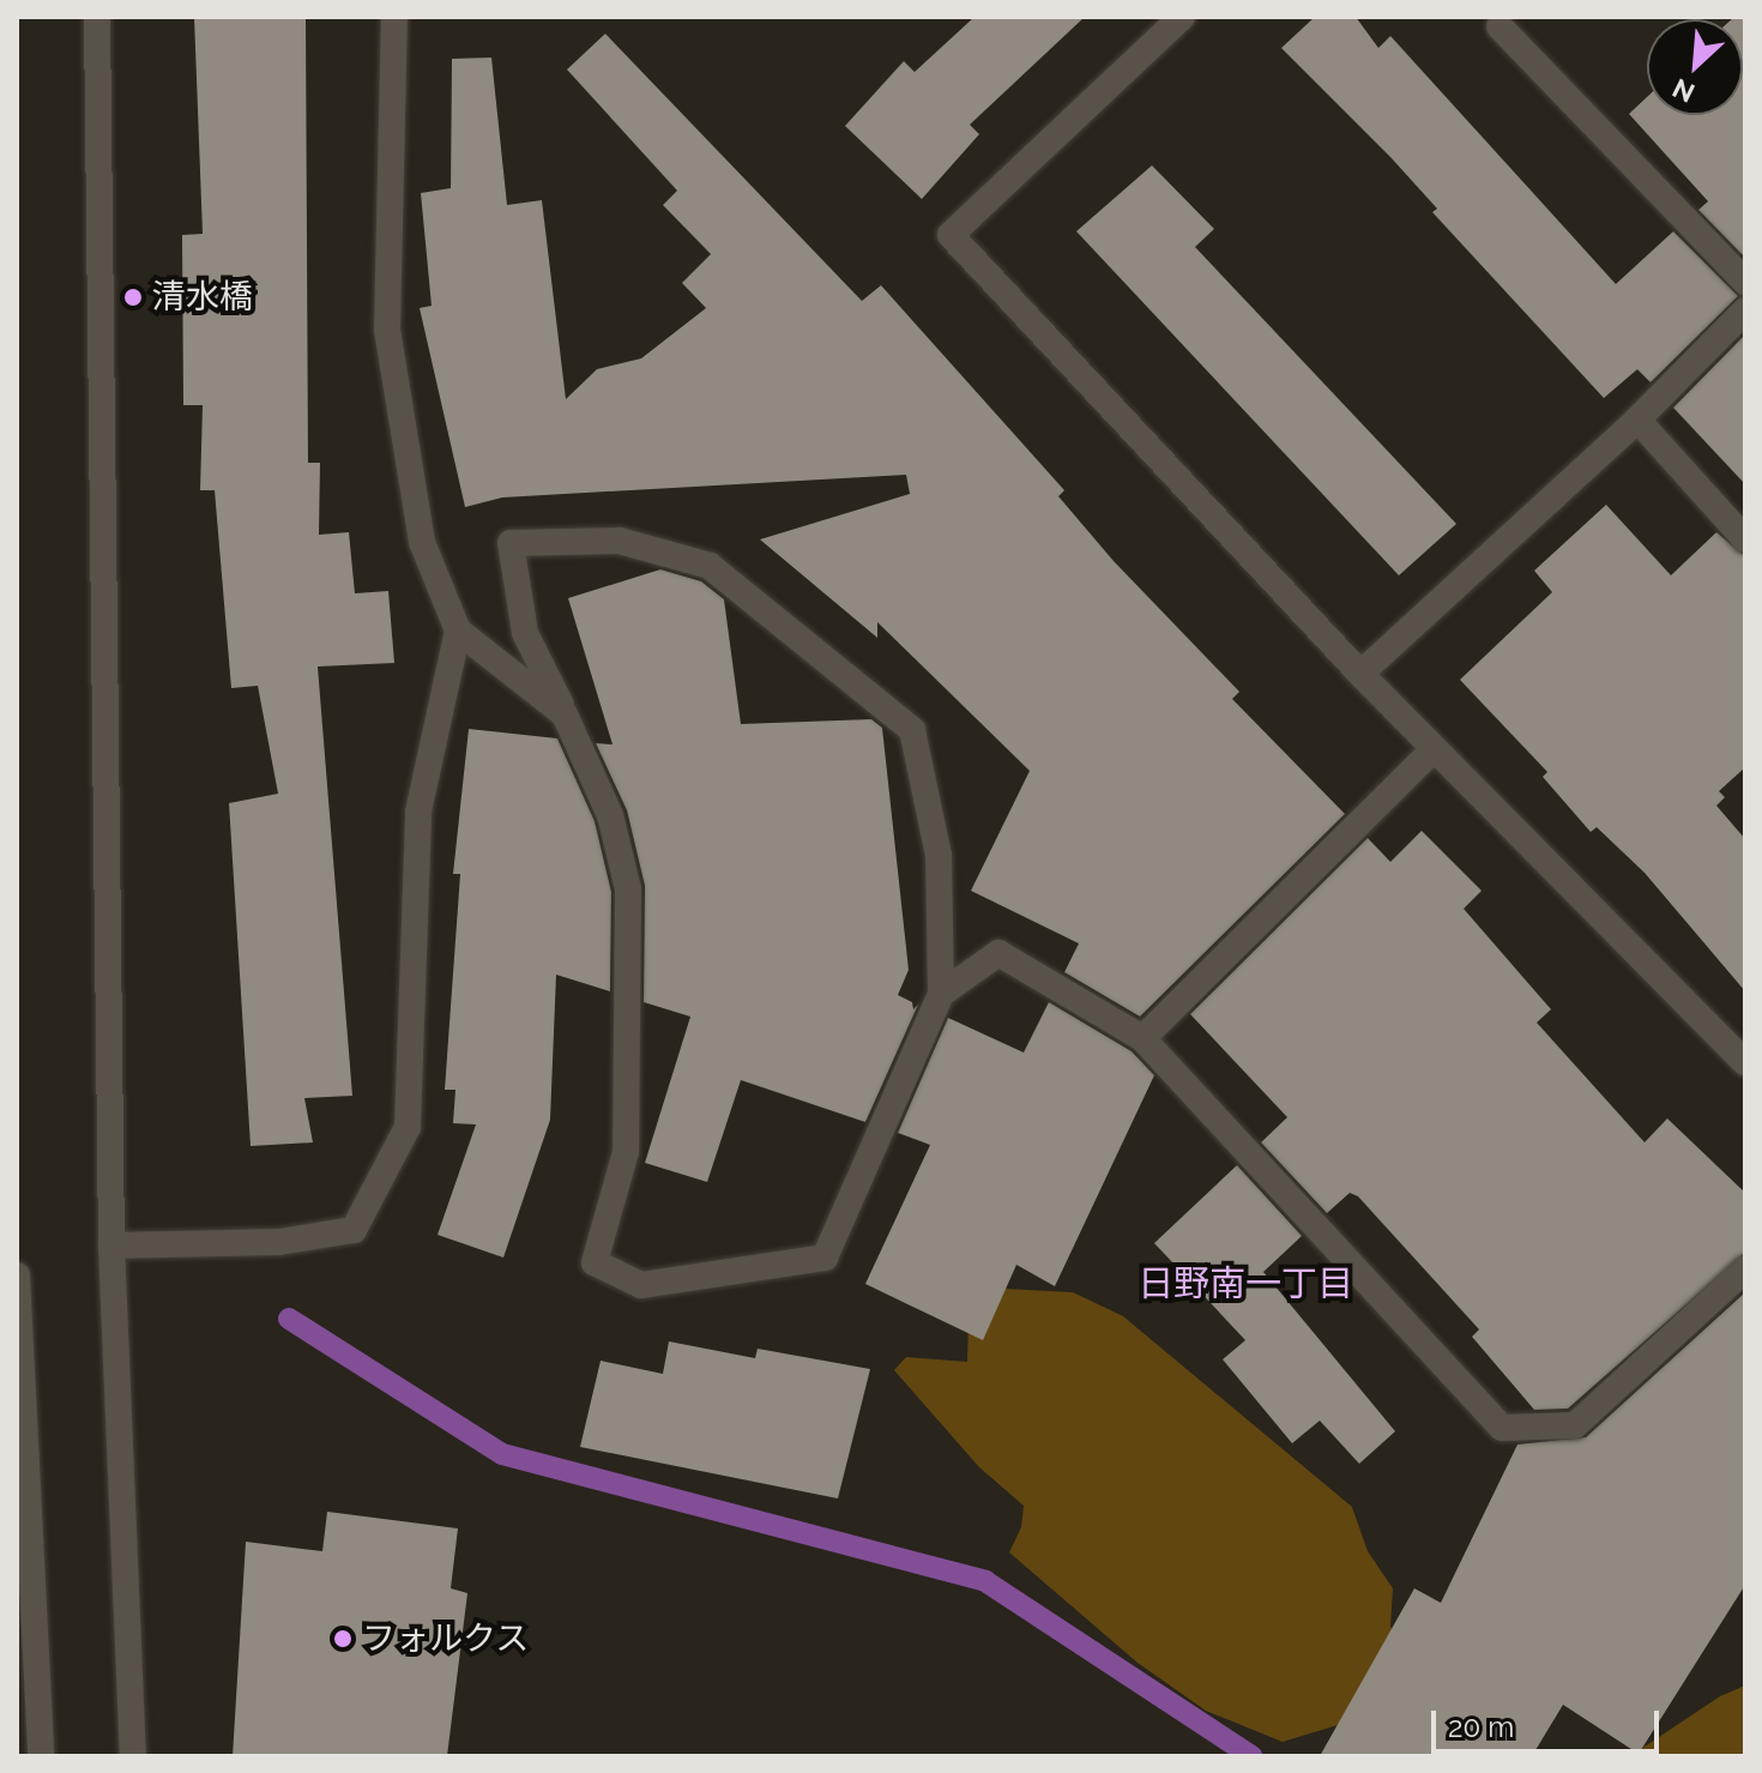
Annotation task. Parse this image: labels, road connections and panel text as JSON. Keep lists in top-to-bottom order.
{
  "districts": ["日野南一丁目"],
  "places": ["清水橋", "フォルクス"],
  "scale_bar": "20 m",
  "north": "bottom left"
}
